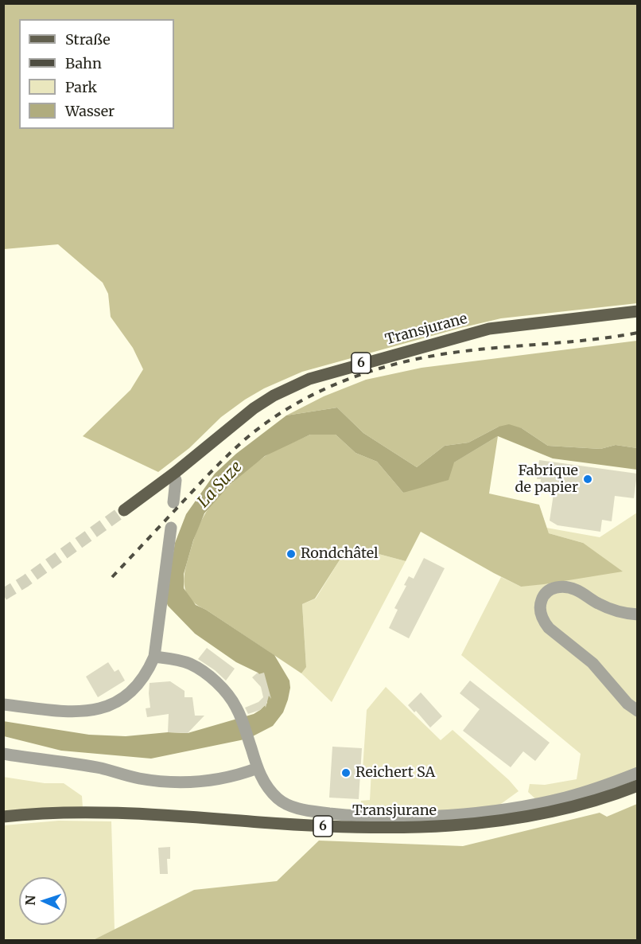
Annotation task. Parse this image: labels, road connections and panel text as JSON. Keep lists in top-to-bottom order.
{
  "streets": {
    "main road": ["Transjurane", "6"]
  },
  "water": ["La Suze"],
  "places": ["Fabrique de papier", "Rondchâtel", "Reichert SA"],
  "legend": [
    "Straße",
    "Bahn",
    "Park",
    "Wasser"
  ],
  "north": "left"
}
